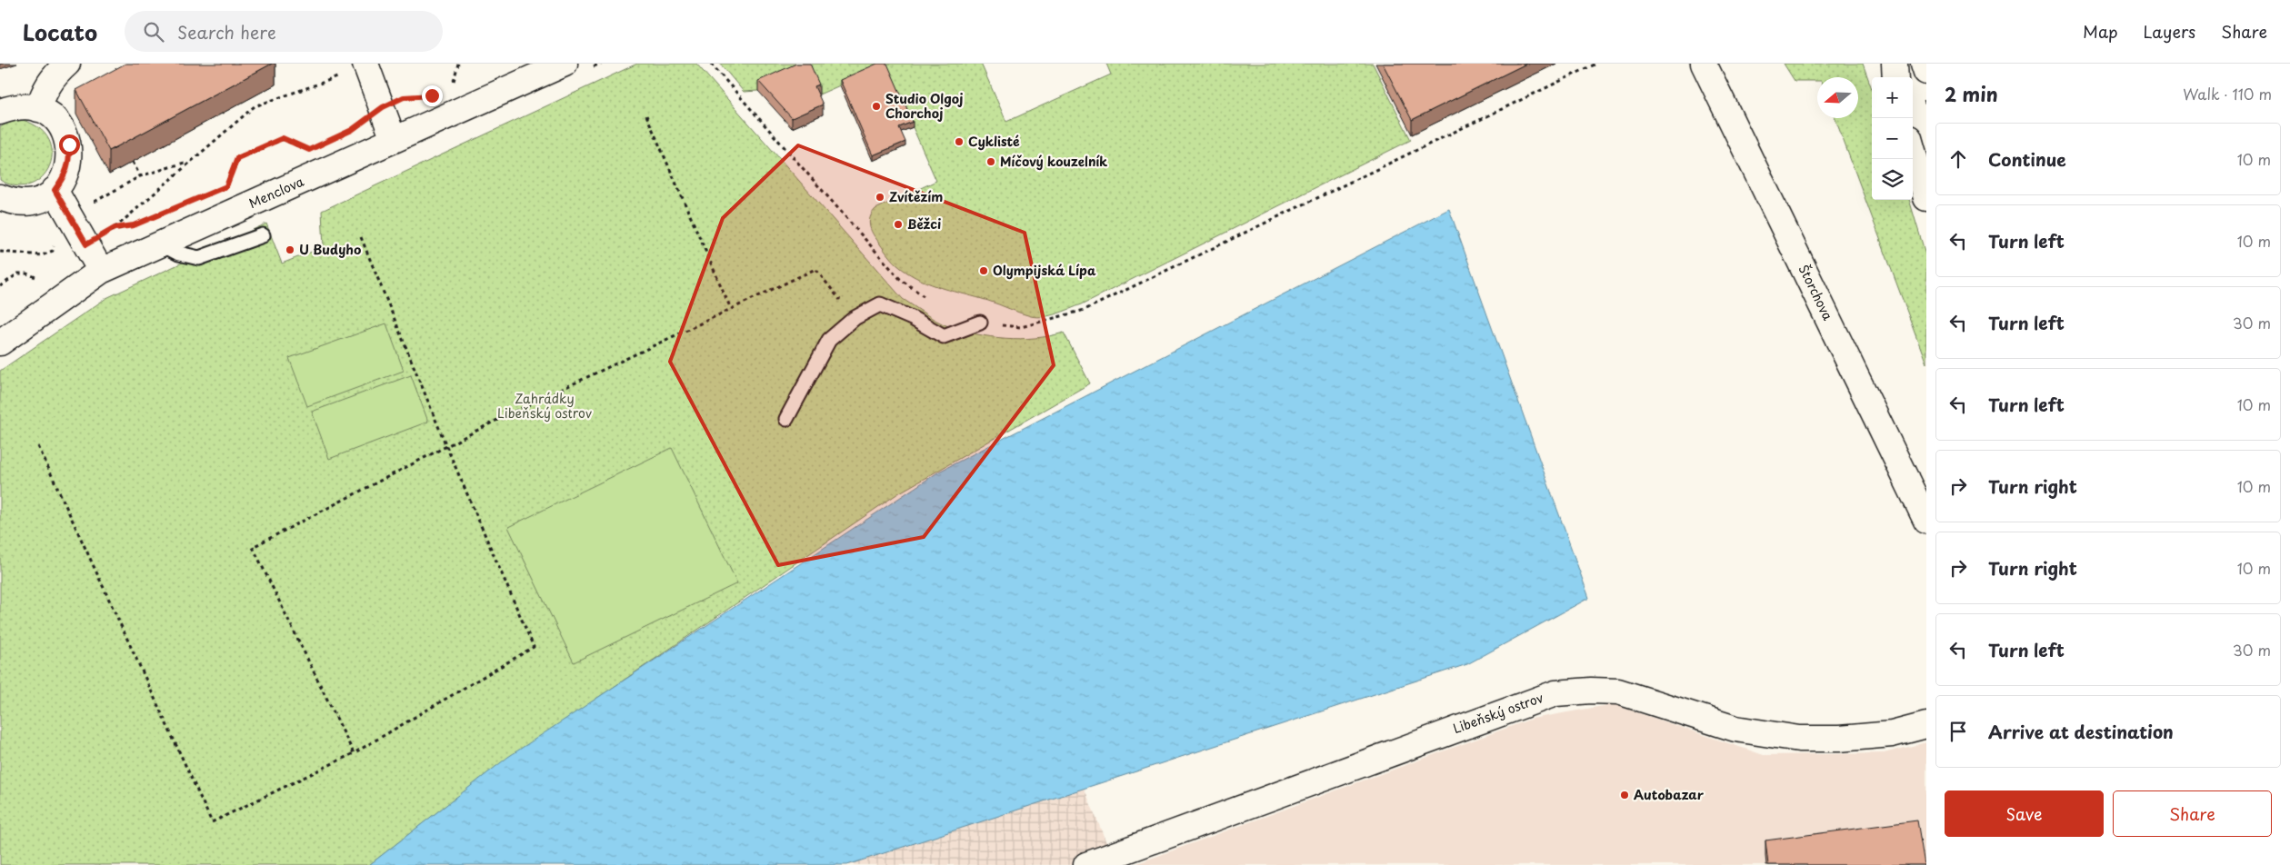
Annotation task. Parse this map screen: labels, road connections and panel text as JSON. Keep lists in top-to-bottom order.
{
  "streets": {
    "street": ["Menclova", "Štorchova", "Libeňský ostrov"]
  },
  "parks": ["Zahrádky Libeňský ostrov"],
  "places": [
    "Studio Olgoj Chorchoj",
    "Cyklisté",
    "Míčový kouzelník",
    "Zvítězím",
    "Běžci",
    "U Budyho",
    "Olympijská Lípa",
    "Autobazar"
  ],
  "north": "left",
  "page": {
    "header": "Locato",
    "search": "Search here",
    "nav": ["Map", "Layers", "Share"],
    "heading": ["2 min", "Walk · 110 m"],
    "map_buttons": ["+", "−"],
    "list": [
      ["Continue", "10 m"],
      ["Turn left", "10 m"],
      ["Turn left", "30 m"],
      ["Turn left", "10 m"],
      ["Turn right", "10 m"],
      ["Turn right", "10 m"],
      ["Turn left", "30 m"],
      "Arrive at destination"
    ],
    "buttons": ["Save", "Share"]
  }
}
